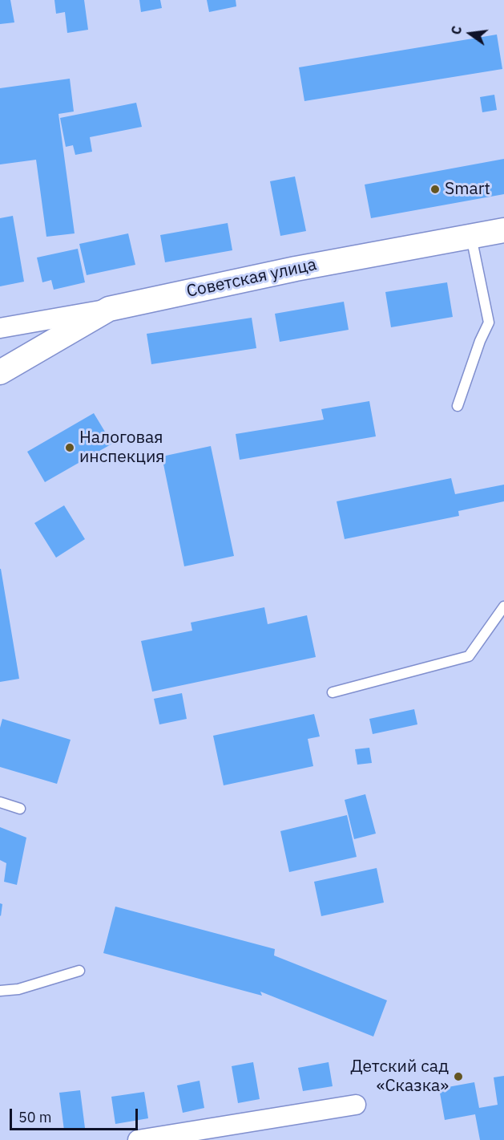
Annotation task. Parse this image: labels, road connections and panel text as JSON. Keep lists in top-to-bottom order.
{
  "streets": {
    "street": ["Советская улица"]
  },
  "places": ["Smart", "Налоговая инспекция", "Детский сад «Сказка»"],
  "scale_bar": "50 m",
  "north": "left"
}
